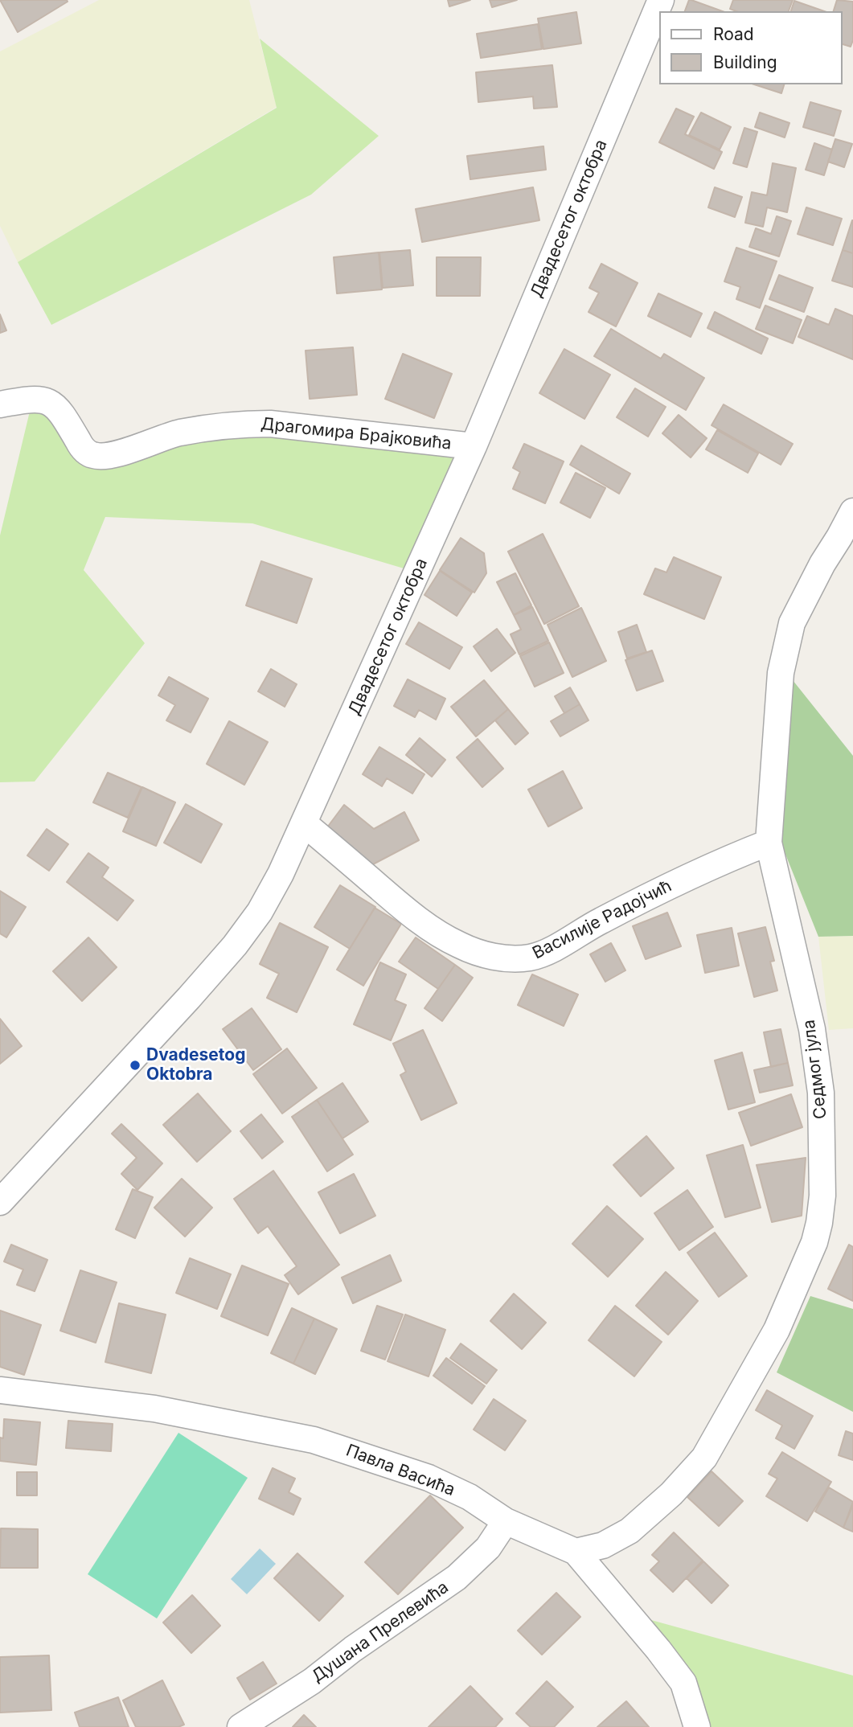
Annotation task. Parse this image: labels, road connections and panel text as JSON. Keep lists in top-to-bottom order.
{
  "streets": {
    "street": [
      "Двадесетог октобра",
      "Драгомира Брајковића",
      "Василије Радојчић",
      "Седмог јула",
      "Павла Васића",
      "Душана Прелевића"
    ]
  },
  "crossings": [
    ["Двадесетог октобра", "Драгомира Брајковића"],
    ["Двадесетог октобра", "Василије Радојчић"],
    ["Василије Радојчић", "Седмог јула"],
    ["Седмог јула", "Павла Васића"],
    ["Павла Васића", "Душана Прелевића"]
  ],
  "places": ["Dvadesetog Oktobra"],
  "legend": ["Road", "Building"]
}
